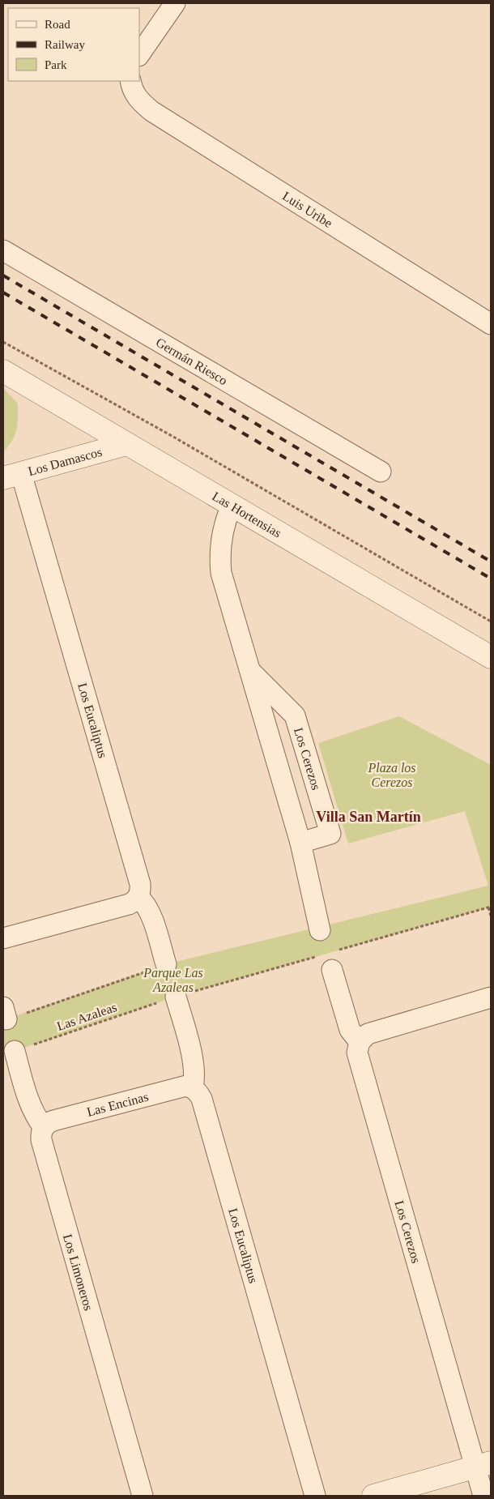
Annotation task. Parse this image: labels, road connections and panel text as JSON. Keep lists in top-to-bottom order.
{
  "streets": {
    "street": [
      "Luis Uribe",
      "Germán Riesco",
      "Los Damascos",
      "Las Hortensias",
      "Los Eucaliptus",
      "Los Cerezos",
      "Las Encinas",
      "Los Limoneros"
    ],
    "path": ["Las Azaleas"]
  },
  "crossings": [
    ["Los Damascos", "Las Hortensias"],
    ["Los Damascos", "Los Eucaliptus"],
    ["Las Hortensias", "Los Cerezos"],
    ["Los Eucaliptus", "Las Encinas"],
    ["Las Encinas", "Los Limoneros"]
  ],
  "districts": ["Villa San Martín"],
  "parks": ["Plaza los Cerezos", "Parque Las Azaleas"],
  "legend": ["Road", "Railway", "Park"]
}
